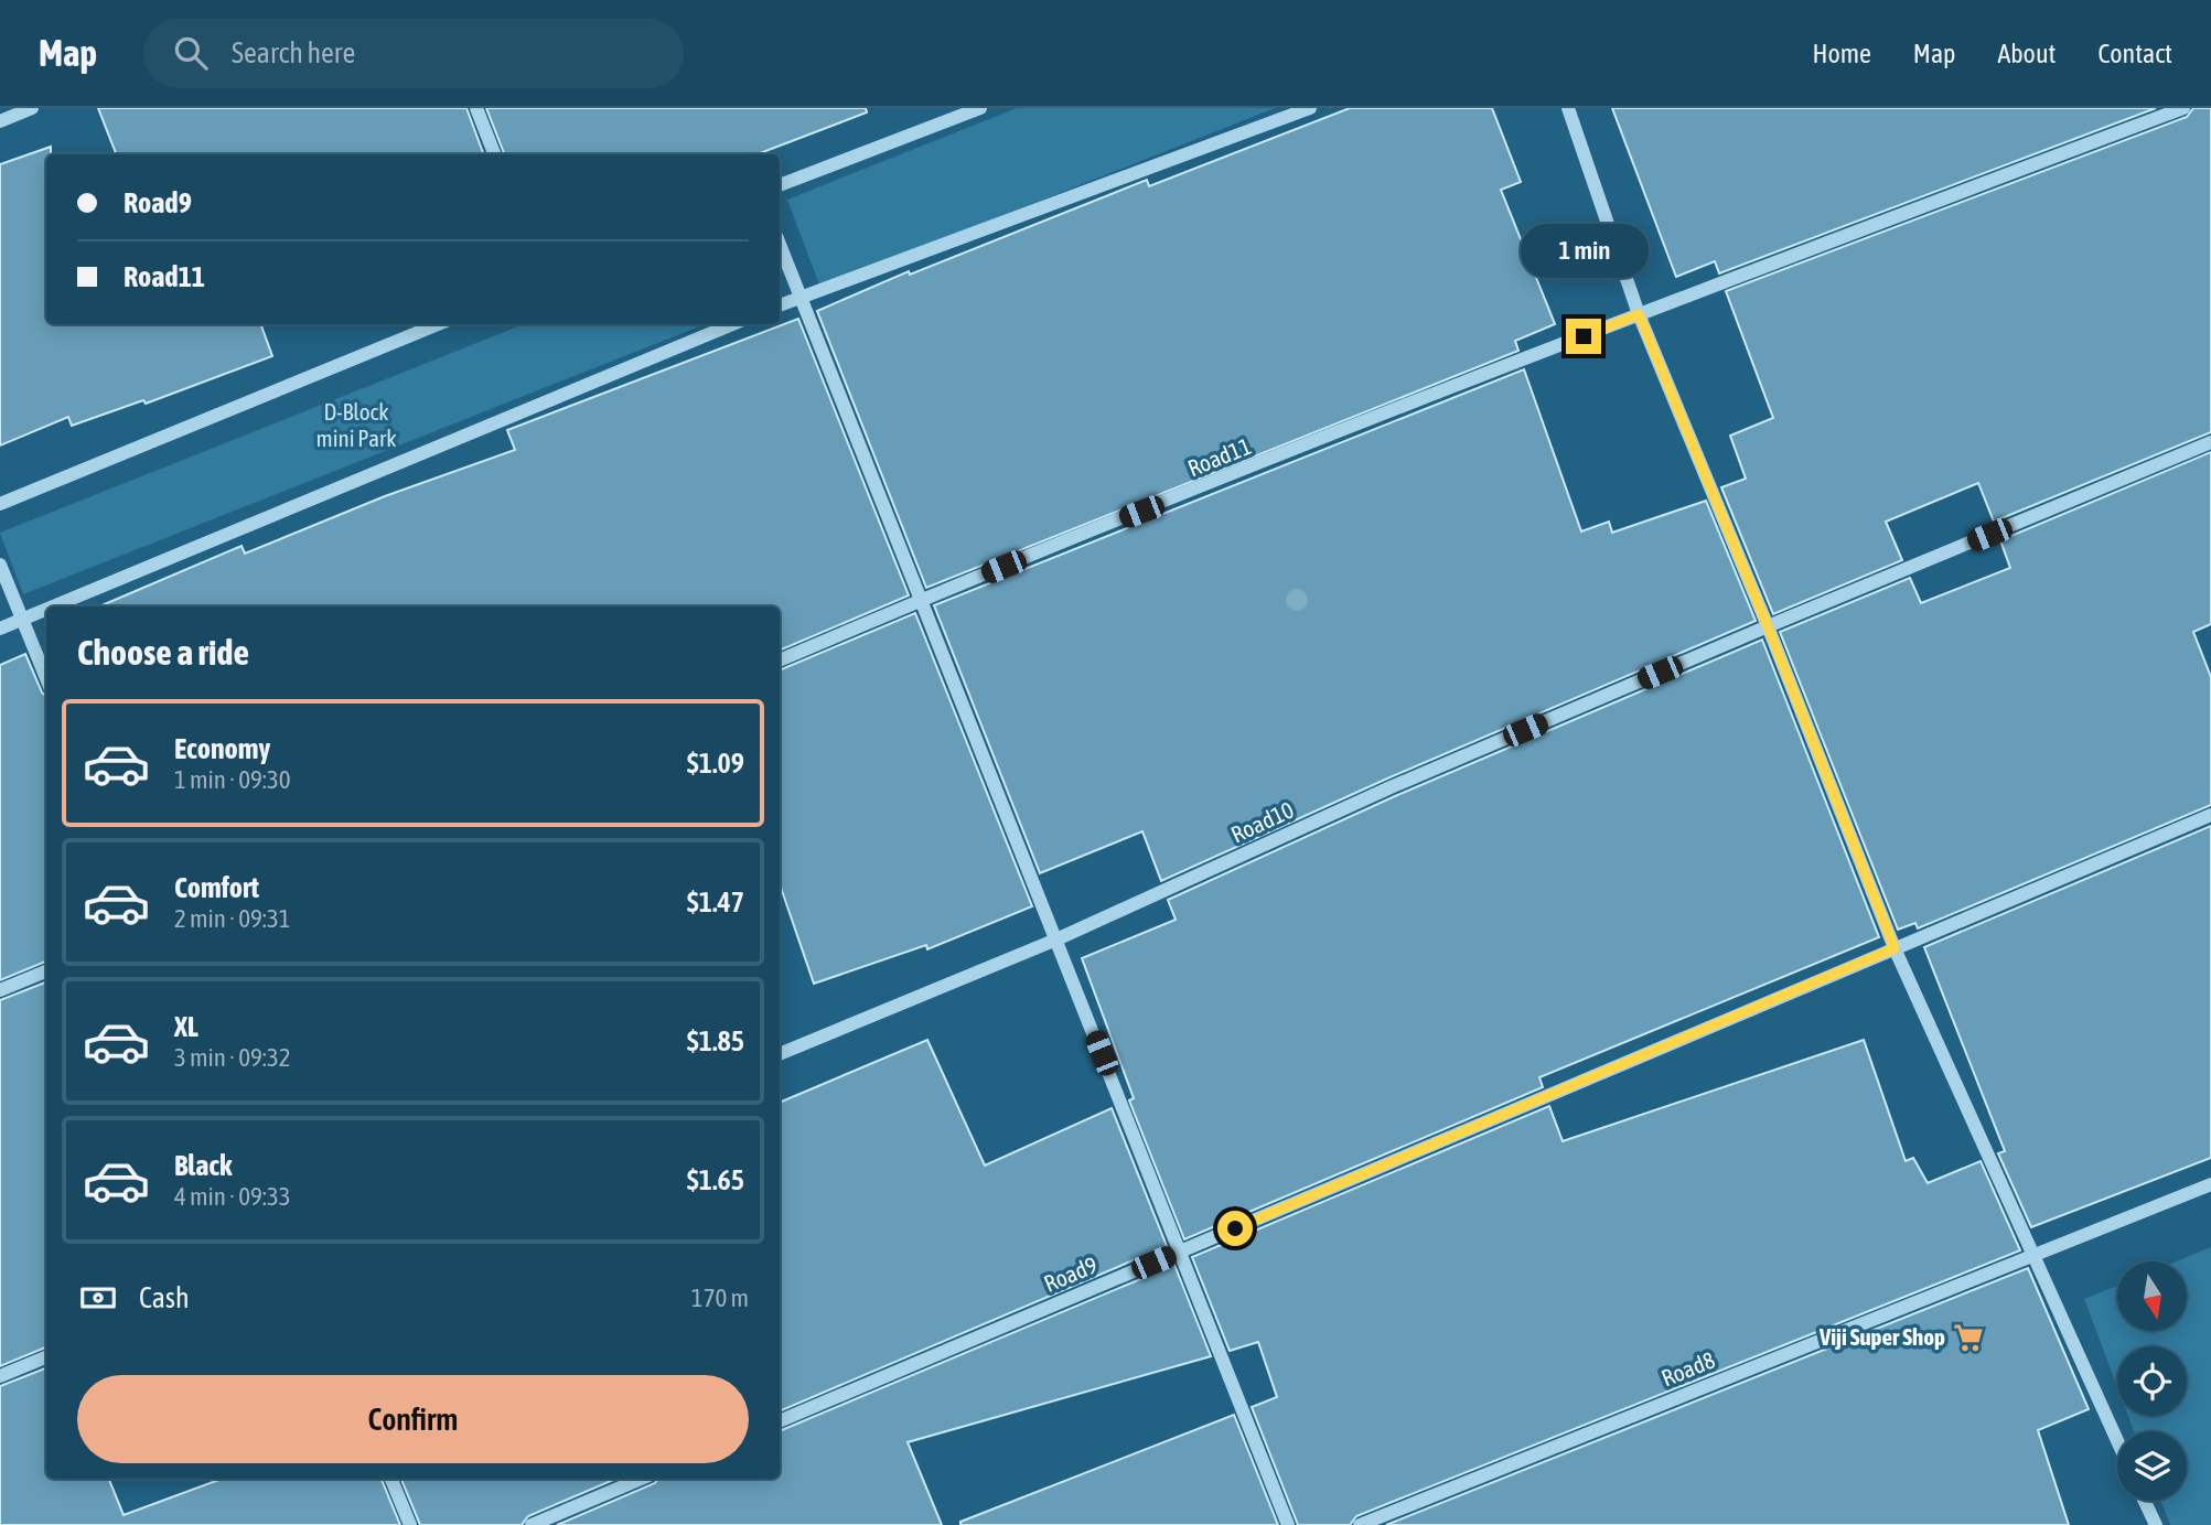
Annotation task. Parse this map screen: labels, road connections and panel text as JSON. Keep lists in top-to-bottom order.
{
  "streets": {
    "street": [
      "Road11",
      "Road10",
      "Road9",
      "Road8"
    ]
  },
  "parks": ["D-Block mini Park"],
  "places": {
    "supermarket": ["Viji Super Shop"]
  },
  "north": "bottom",
  "page": {
    "header": "Map",
    "search": "Search here",
    "nav": [
      "Home",
      "Map",
      "About",
      "Contact"
    ],
    "banner": ["Road9", "Road11"],
    "bubble": "1 min",
    "heading": "Choose a ride",
    "list": [
      {
        "name": "Economy",
        "note": "1 min · 09:30",
        "value": "$1.09"
      },
      {
        "name": "Comfort",
        "note": "2 min · 09:31",
        "value": "$1.47"
      },
      {
        "name": "XL",
        "note": "3 min · 09:32",
        "value": "$1.85"
      },
      {
        "name": "Black",
        "note": "4 min · 09:33",
        "value": "$1.65"
      }
    ],
    "pay": ["Cash", "170 m"],
    "buttons": "Confirm"
  }
}
